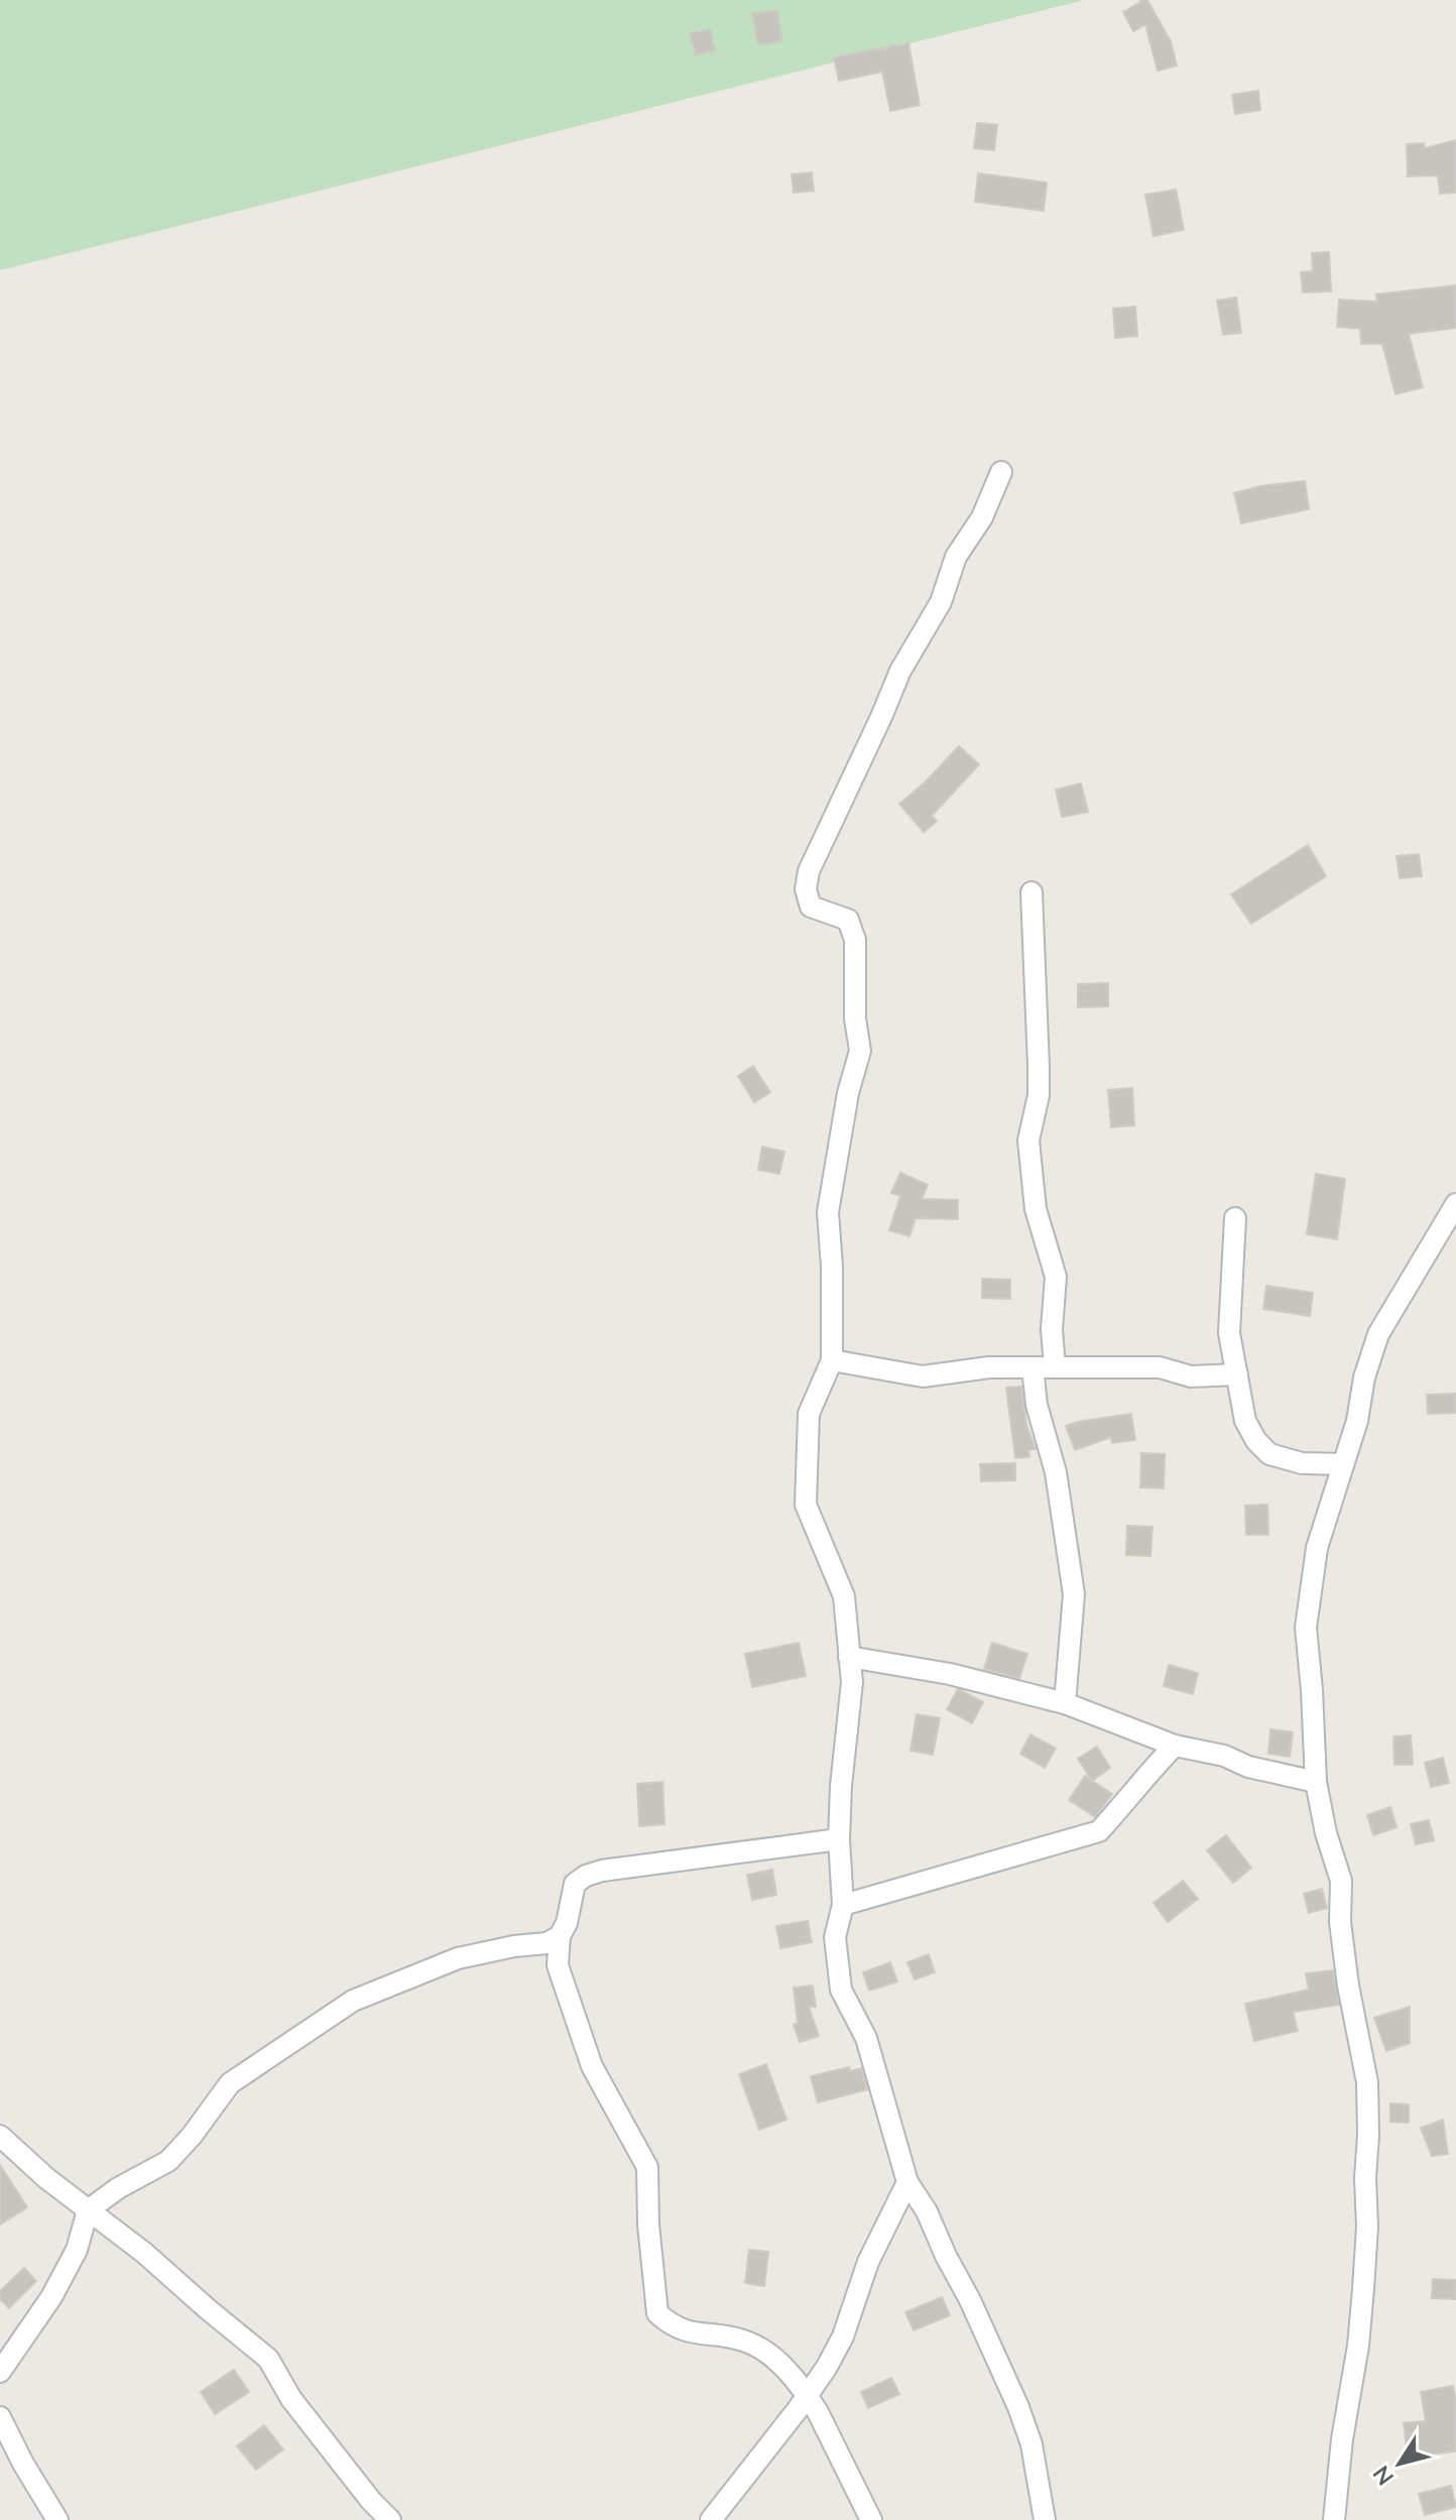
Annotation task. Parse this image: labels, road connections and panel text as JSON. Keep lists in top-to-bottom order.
{
  "north": "bottom left"
}
